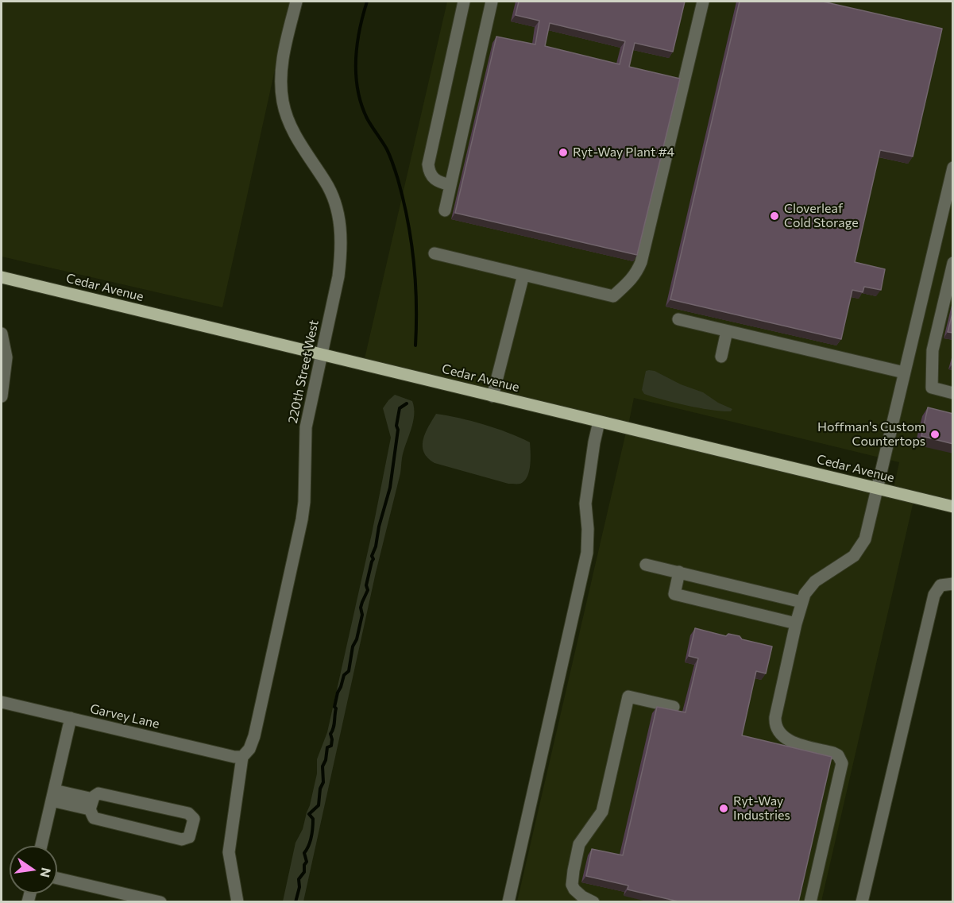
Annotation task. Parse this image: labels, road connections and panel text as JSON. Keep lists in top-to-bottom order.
{
  "streets": {
    "main road": ["Cedar Avenue"],
    "street": ["220th Street West", "Garvey Lane"]
  },
  "crossings": [
    ["Cedar Avenue", "220th Street West"],
    ["220th Street West", "Garvey Lane"]
  ],
  "places": [
    "Ryt-Way Plant #4",
    "Cloverleaf Cold Storage",
    "Hoffman's Custom Countertops",
    "Ryt-Way Industries"
  ],
  "north": "right"
}
